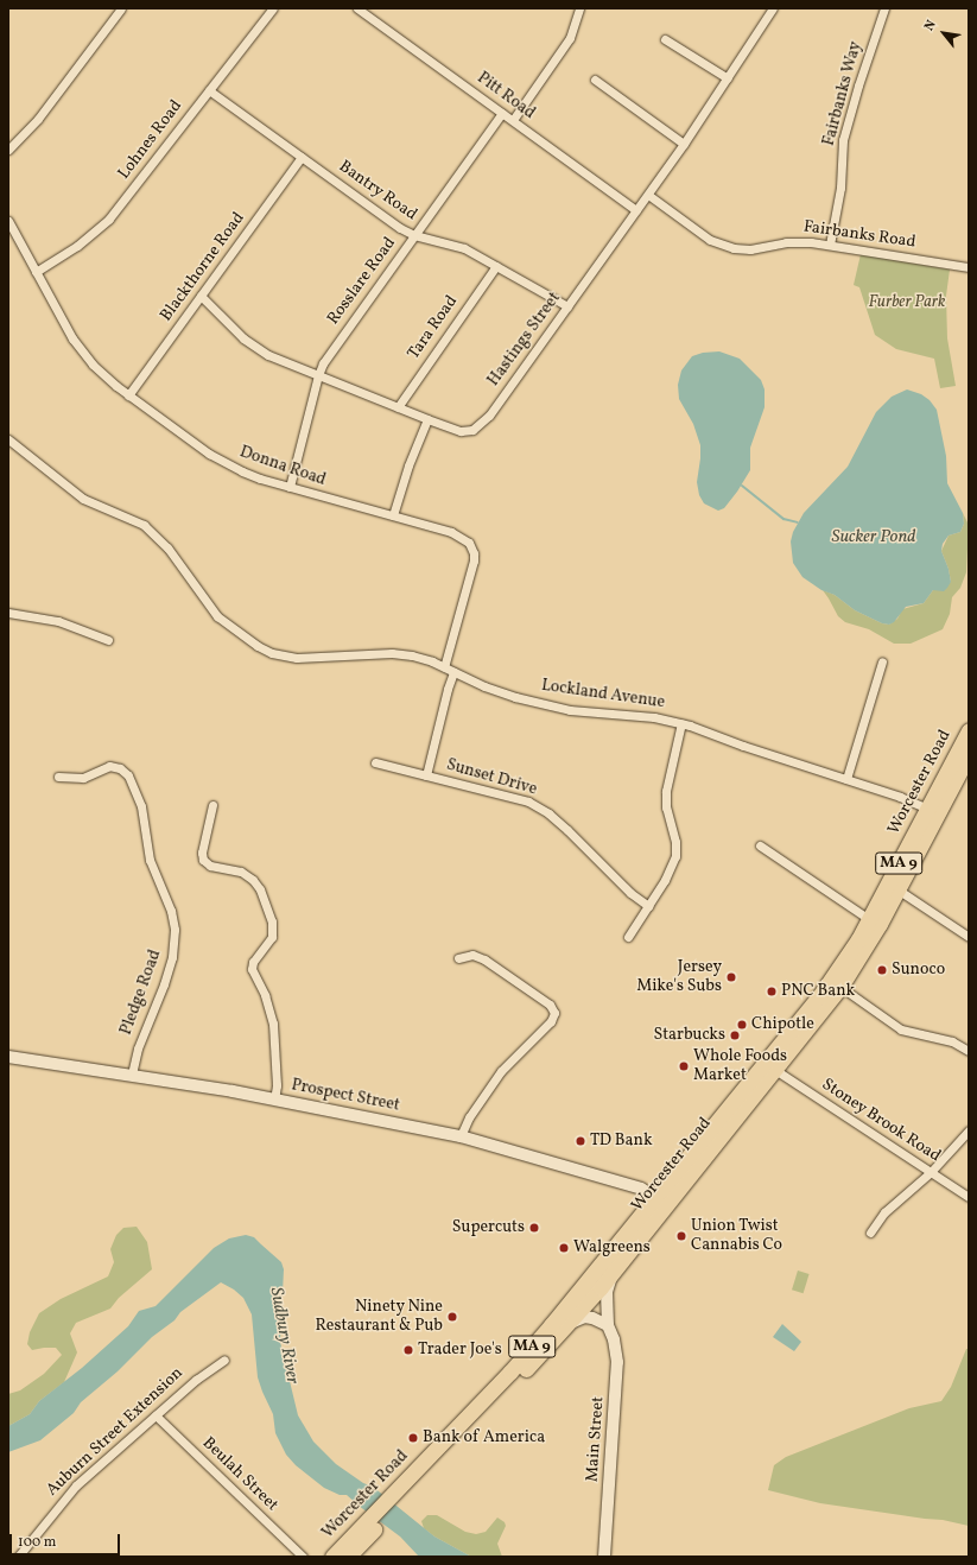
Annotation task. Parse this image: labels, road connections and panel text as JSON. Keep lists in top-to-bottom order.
{
  "streets": {
    "highway": ["Worcester Road", "MA 9"],
    "street": [
      "Fairbanks Way",
      "Pitt Road",
      "Lohnes Road",
      "Bantry Road",
      "Fairbanks Road",
      "Blackthorne Road",
      "Rosslare Road",
      "Tara Road",
      "Hastings Street",
      "Donna Road",
      "Lockland Avenue",
      "Sunset Drive",
      "Pledge Road",
      "Prospect Street",
      "Stoney Brook Road",
      "Auburn Street Extension",
      "Main Street",
      "Beulah Street"
    ]
  },
  "crossings": [
    ["Fairbanks Way", "Fairbanks Road"],
    ["Pitt Road", "Rosslare Road"],
    ["Pitt Road", "Hastings Street"],
    ["Lohnes Road", "Bantry Road"],
    ["Lohnes Road", "Donna Road"],
    ["Bantry Road", "Blackthorne Road"],
    ["Bantry Road", "Rosslare Road"],
    ["Bantry Road", "Tara Road"],
    ["Bantry Road", "Hastings Street"],
    ["Fairbanks Road", "Hastings Street"],
    ["Blackthorne Road", "Hastings Street"],
    ["Blackthorne Road", "Donna Road"],
    ["Rosslare Road", "Hastings Street"],
    ["Rosslare Road", "Donna Road"],
    ["Tara Road", "Hastings Street"],
    ["Donna Road", "Lockland Avenue"],
    ["Lockland Avenue", "Worcester Road"],
    ["Worcester Road", "Prospect Street"],
    ["Worcester Road", "Stoney Brook Road"],
    ["Worcester Road", "Main Street"],
    ["Pledge Road", "Prospect Street"],
    ["Auburn Street Extension", "Beulah Street"]
  ],
  "water": ["Sucker Pond", "Sudbury River"],
  "parks": ["Furber Park"],
  "places": [
    "Sunoco",
    "Jersey Mike's Subs",
    "PNC Bank",
    "Chipotle",
    "Starbucks",
    "Whole Foods Market",
    "TD Bank",
    "Supercuts",
    "Union Twist Cannabis Co",
    "Walgreens",
    "Ninety Nine Restaurant & Pub",
    "Trader Joe's",
    "Bank of America"
  ],
  "scale_bar": "100 m",
  "north": "top left"
}
